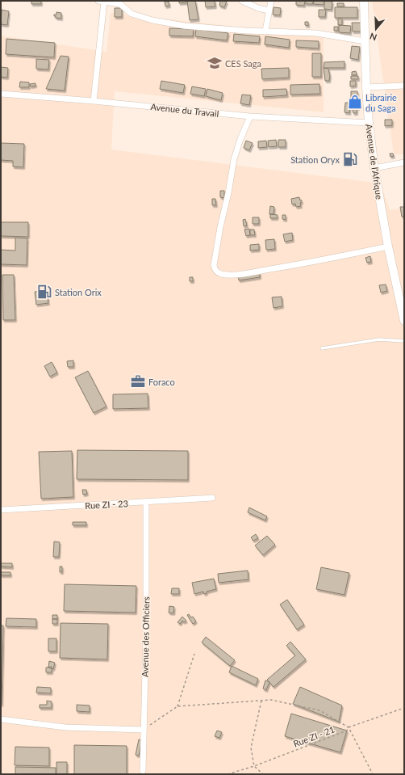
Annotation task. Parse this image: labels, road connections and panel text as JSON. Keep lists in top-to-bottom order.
{
  "streets": {
    "main road": ["Avenue de l'Afrique"],
    "street": ["Avenue du Travail", "Rue ZI - 23", "Avenue des Officiers"],
    "path": ["Rue ZI - 21"]
  },
  "crossings": [
    ["Avenue du Travail", "Avenue de l'Afrique"],
    ["Rue ZI - 23", "Avenue des Officiers"]
  ],
  "places": {
    "school or university": ["CES Saga"],
    "shop": ["Librairie du Saga"],
    "fuel station": ["Station Oryx", "Station Orix"],
    "office": ["Foraco"]
  },
  "north": "bottom"
}
